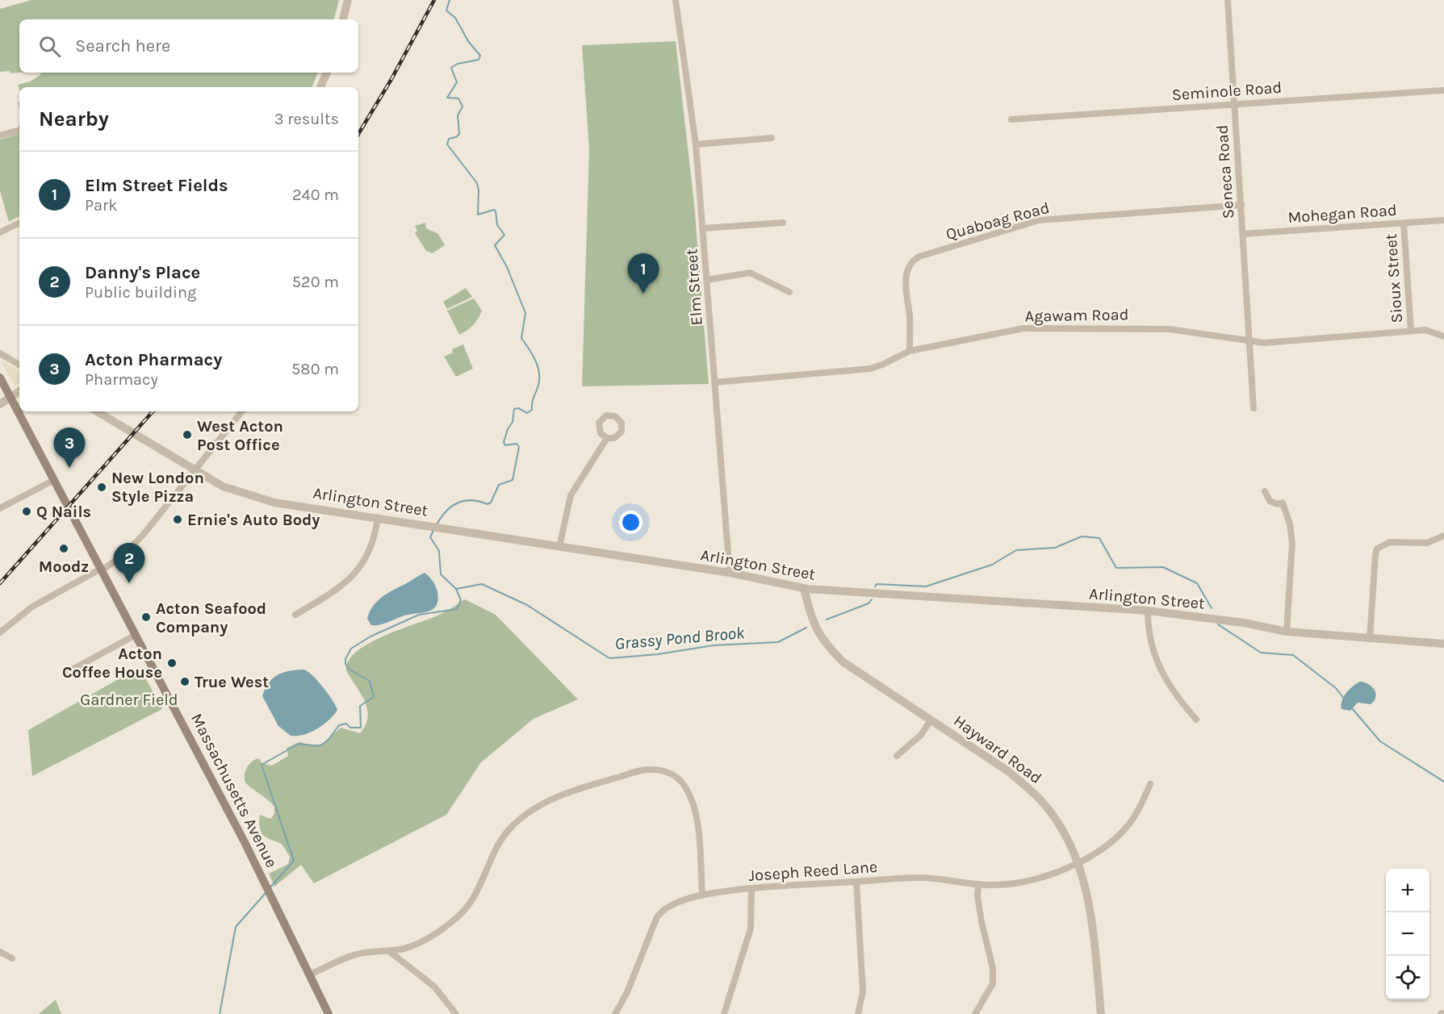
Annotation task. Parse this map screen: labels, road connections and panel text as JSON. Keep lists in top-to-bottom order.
{
  "streets": {
    "main road": ["Massachusetts Avenue"],
    "street": [
      "Seminole Road",
      "Seneca Road",
      "Mohegan Road",
      "Quaboag Road",
      "Sioux Street",
      "Elm Street",
      "Agawam Road",
      "Arlington Street",
      "Hayward Road",
      "Joseph Reed Lane"
    ]
  },
  "crossings": [
    ["Seminole Road", "Seneca Road"],
    ["Seneca Road", "Mohegan Road"],
    ["Seneca Road", "Quaboag Road"],
    ["Seneca Road", "Agawam Road"],
    ["Mohegan Road", "Sioux Street"],
    ["Quaboag Road", "Agawam Road"],
    ["Sioux Street", "Agawam Road"],
    ["Elm Street", "Agawam Road"],
    ["Elm Street", "Arlington Street"],
    ["Arlington Street", "Hayward Road"],
    ["Hayward Road", "Joseph Reed Lane"]
  ],
  "water": ["Grassy Pond Brook"],
  "parks": ["Gardner Field"],
  "places": [
    "West Acton Post Office",
    "New London Style Pizza",
    "Q Nails",
    "Ernie's Auto Body",
    "Moodz",
    "Acton Seafood Company",
    "Acton Coffee House",
    "True West"
  ],
  "page": {
    "search": "Search here",
    "heading": ["Nearby", "3 results"],
    "list": [
      {
        "mark": "1",
        "name": "Elm Street Fields",
        "note": "Park",
        "value": "240 m"
      },
      {
        "mark": "2",
        "name": "Danny's Place",
        "note": "Public building",
        "value": "520 m"
      },
      {
        "mark": "3",
        "name": "Acton Pharmacy",
        "note": "Pharmacy",
        "value": "580 m"
      }
    ],
    "pins": ["1", "3", "2"],
    "map_buttons": ["+", "−"]
  }
}
